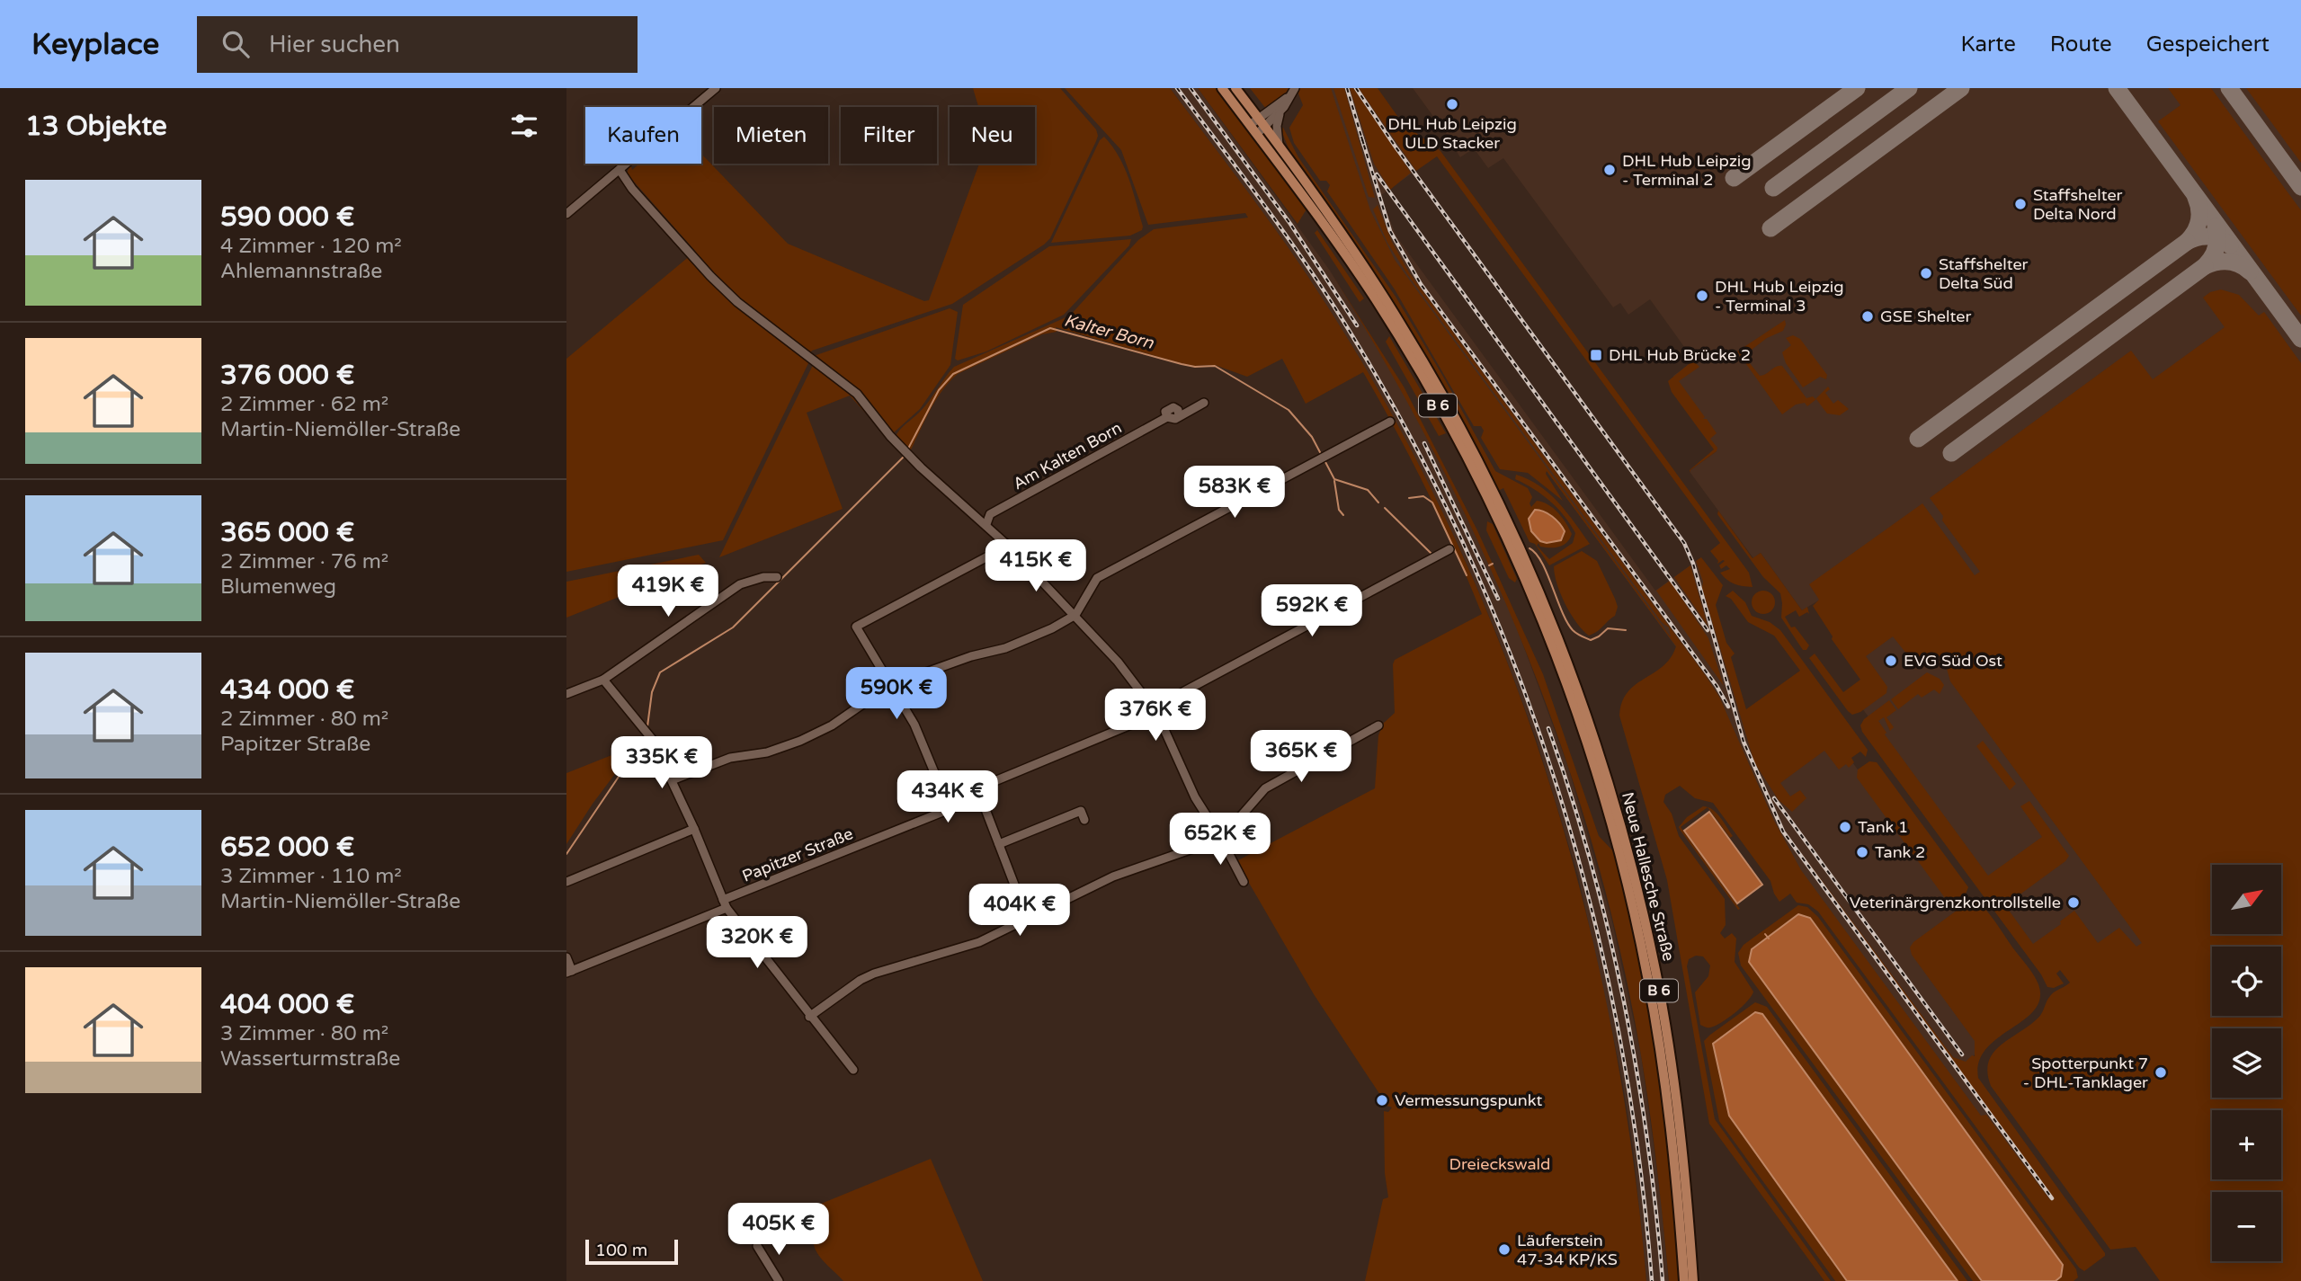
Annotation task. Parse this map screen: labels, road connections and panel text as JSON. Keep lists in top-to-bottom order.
{
  "streets": {
    "main road": ["B 6", "Neue Hallesche Straße"],
    "street": ["Am Kalten Born", "Papitzer Straße"]
  },
  "crossings": [
    ["B 6", "Neue Hallesche Straße"]
  ],
  "water": ["Kalter Born"],
  "parks": ["Dreieckswald"],
  "places": {
    "other": [
      "DHL Hub Leipzig ULD Stacker",
      "DHL Hub Leipzig - Terminal 2",
      "Staffshelter Delta Nord",
      "Staffshelter Delta Süd",
      "DHL Hub Leipzig - Terminal 3",
      "GSE Shelter",
      "EVG Süd Ost",
      "Tank 1",
      "Tank 2",
      "Veterinärgrenzkontrollstelle",
      "Spotterpunkt 7 - DHL-Tanklager",
      "Vermessungspunkt",
      "Läuferstein 47-34 KP/KS"
    ],
    "transit": ["DHL Hub Brücke 2"]
  },
  "scale_bar": "100 m",
  "north": "top right",
  "page": {
    "header": "Keyplace",
    "search": "Hier suchen",
    "nav": ["Karte", "Route", "Gespeichert"],
    "heading": "13 Objekte",
    "chip": [
      "Kaufen",
      "Mieten",
      "Filter",
      "Neu"
    ],
    "list": [
      {
        "name": "590 000 €",
        "note": "4 Zimmer · 120 m² · Ahlemannstraße"
      },
      {
        "name": "376 000 €",
        "note": "2 Zimmer · 62 m² · Martin-Niemöller-Straße"
      },
      {
        "name": "365 000 €",
        "note": "2 Zimmer · 76 m² · Blumenweg"
      },
      {
        "name": "434 000 €",
        "note": "2 Zimmer · 80 m² · Papitzer Straße"
      },
      {
        "name": "652 000 €",
        "note": "3 Zimmer · 110 m² · Martin-Niemöller-Straße"
      },
      {
        "name": "404 000 €",
        "note": "3 Zimmer · 80 m² · Wasserturmstraße"
      }
    ],
    "price": [
      "583K €",
      "415K €",
      "419K €",
      "592K €",
      "590K €",
      "376K €",
      "365K €",
      "335K €",
      "434K €",
      "652K €",
      "404K €",
      "320K €",
      "405K €"
    ],
    "map_buttons": ["+", "−"],
    "scale": "100 m"
  }
}
